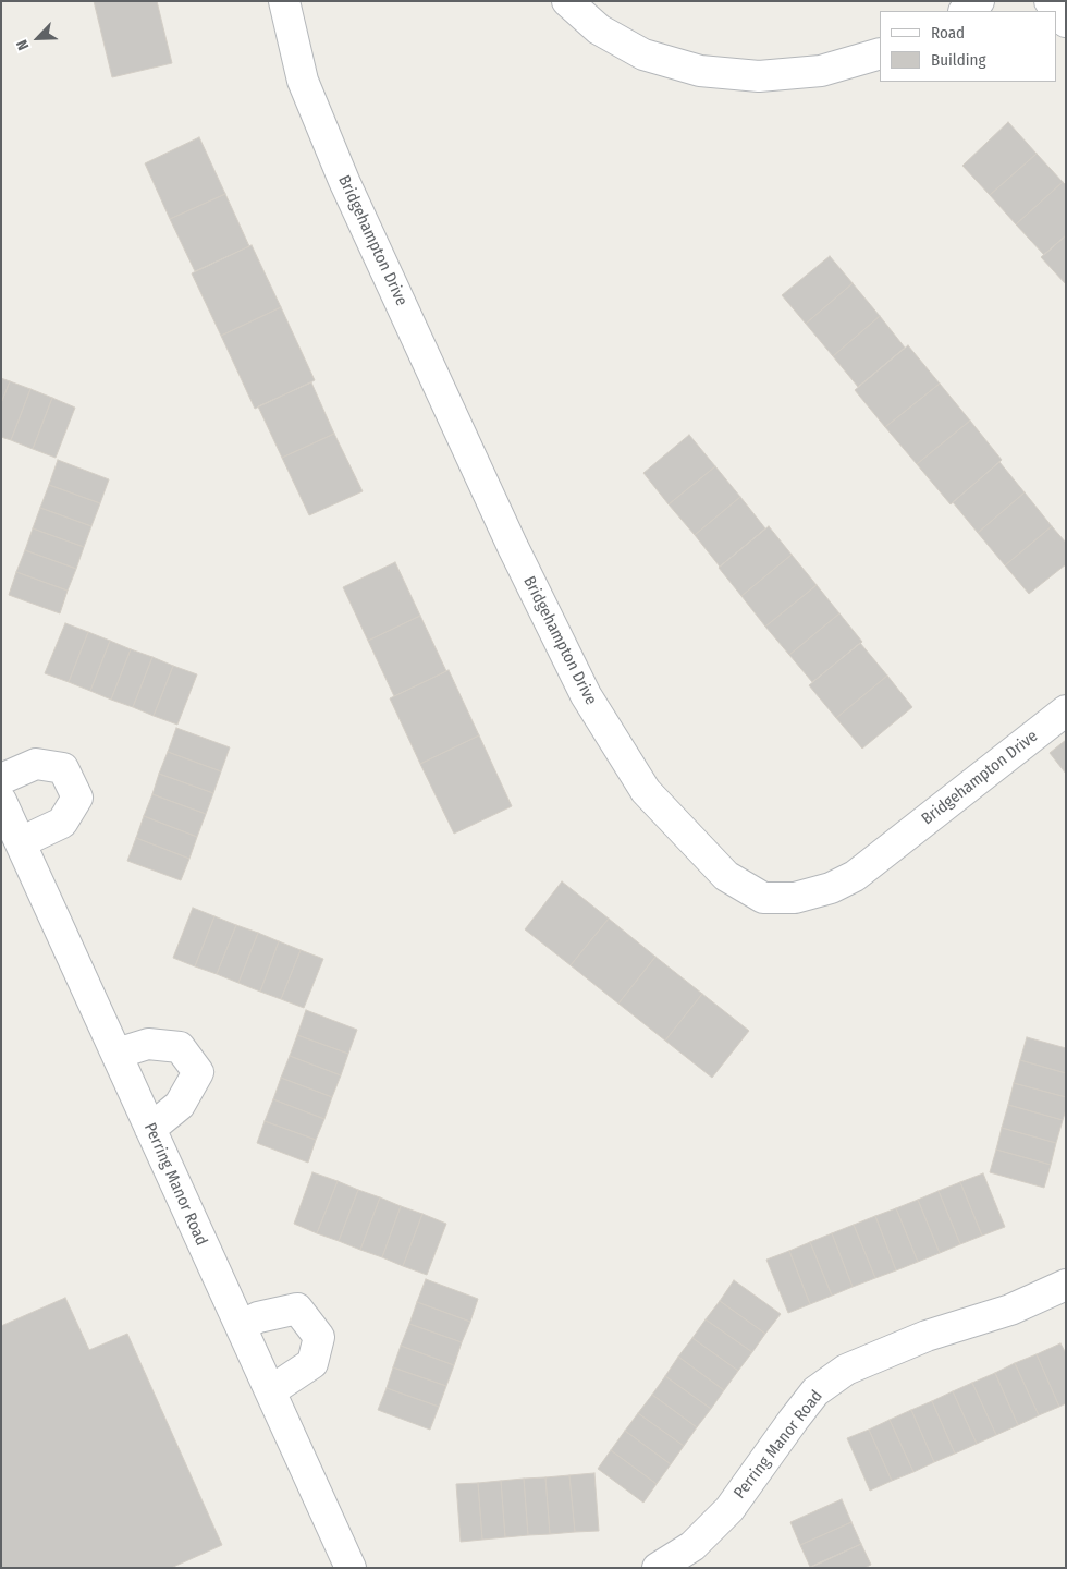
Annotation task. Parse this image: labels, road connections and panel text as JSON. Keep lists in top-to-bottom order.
{
  "streets": {
    "street": ["Bridgehampton Drive", "Perring Manor Road"]
  },
  "legend": ["Road", "Building"],
  "north": "bottom left"
}
